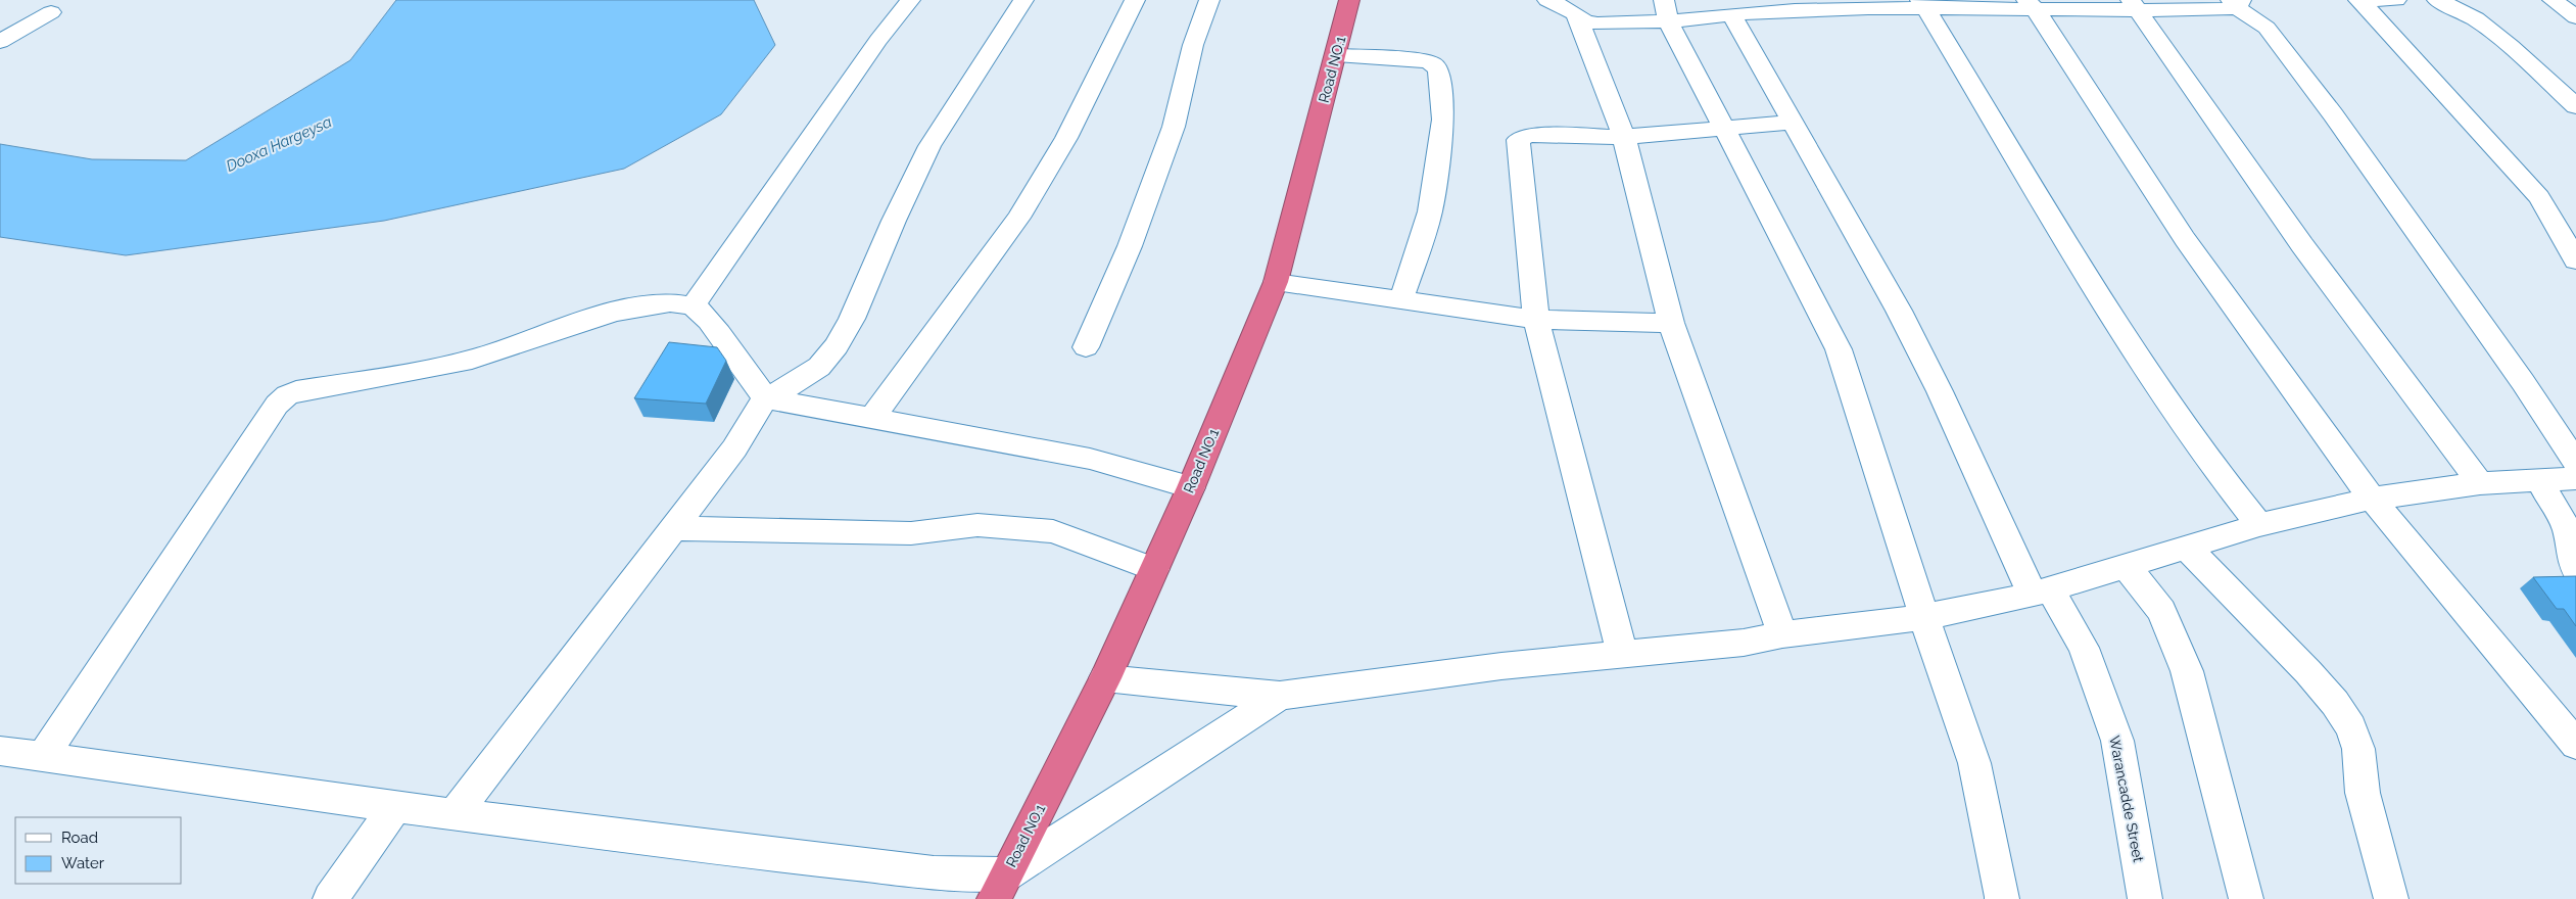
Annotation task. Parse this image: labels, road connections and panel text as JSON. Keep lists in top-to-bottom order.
{
  "streets": {
    "highway": ["Road NO.1"],
    "street": ["Warancadde Street"]
  },
  "water": ["Dooxa Hargeysa"],
  "legend": ["Road", "Water"]
}
